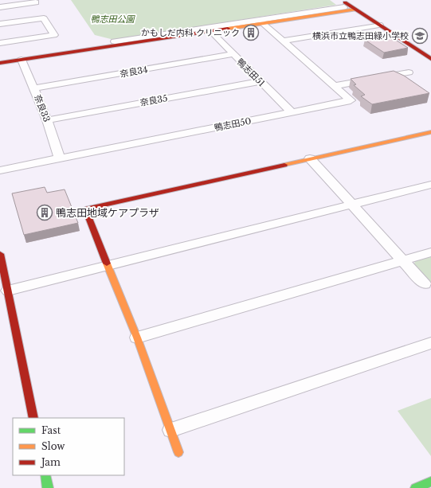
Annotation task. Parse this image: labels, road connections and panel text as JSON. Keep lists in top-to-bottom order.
{
  "streets": {
    "street": [
      "奈良34",
      "鴨志田51",
      "奈良35",
      "奈良33",
      "鴨志田50"
    ]
  },
  "crossings": [
    ["奈良34", "鴨志田51"],
    ["奈良34", "奈良33"],
    ["鴨志田51", "奈良35"],
    ["鴨志田51", "鴨志田50"],
    ["奈良35", "奈良33"],
    ["奈良33", "鴨志田50"]
  ],
  "parks": ["鴨志田公園"],
  "places": {
    "building": ["かもしだ内科 クリニック", "鴨志田地域ケアプラザ"],
    "school or university": ["横浜市立鴨志田緑小学校"]
  },
  "legend": ["Fast", "Slow", "Jam"]
}
